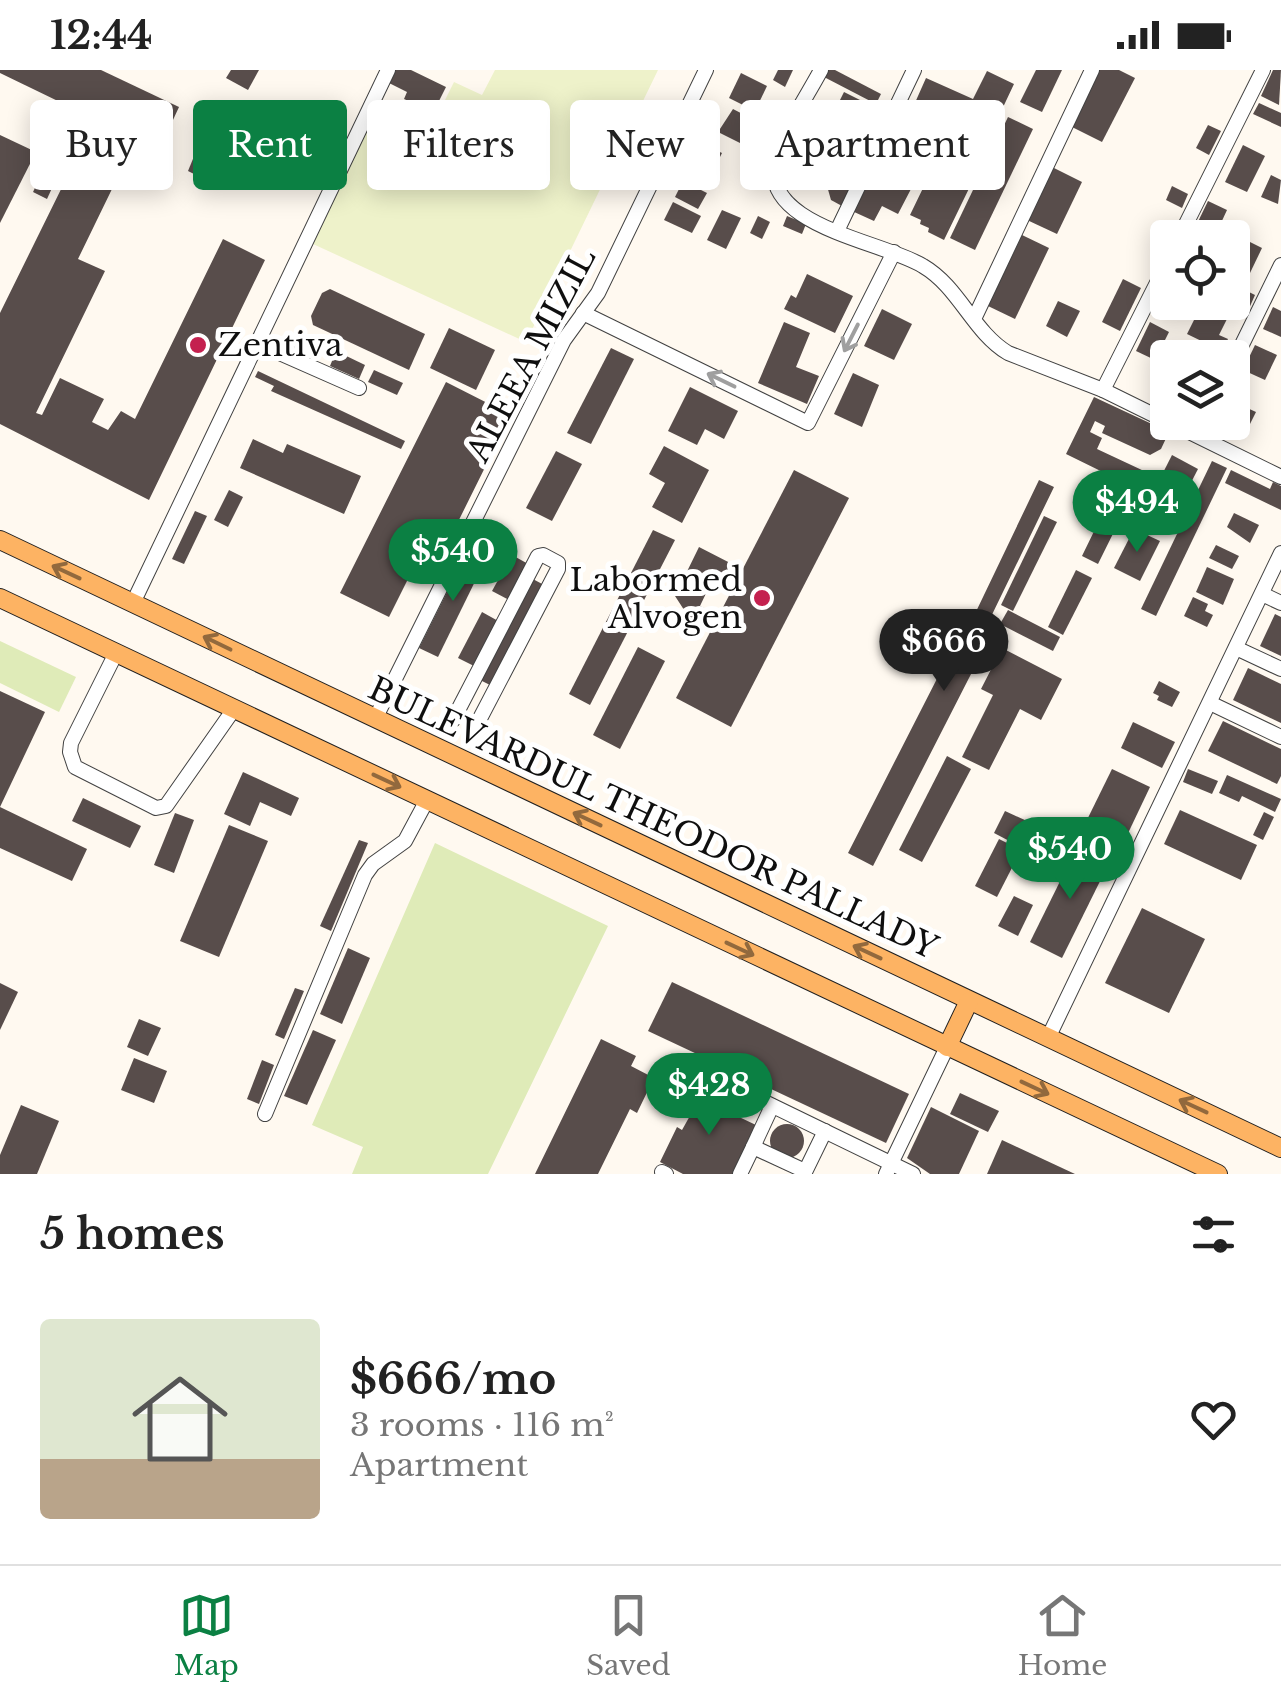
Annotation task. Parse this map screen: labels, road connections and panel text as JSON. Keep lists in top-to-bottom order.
{
  "streets": {
    "main road": ["BULEVARDUL THEODOR PALLADY"],
    "street": ["ALEEA MIZIL"]
  },
  "crossings": [
    ["ALEEA MIZIL", "BULEVARDUL THEODOR PALLADY"]
  ],
  "places": ["Zentiva", "Labormed Alvogen"],
  "page": {
    "status": "12:44",
    "chip": [
      "Buy",
      "Rent",
      "Filters",
      "New",
      "Apartment"
    ],
    "price": [
      "$494",
      "$540",
      "$666",
      "$540",
      "$428"
    ],
    "heading": "5 homes",
    "list": [
      {
        "name": "$666/mo",
        "note": "3 rooms · 116 m² · Apartment"
      }
    ],
    "tabs": ["Map", "Saved", "Home"]
  }
}
